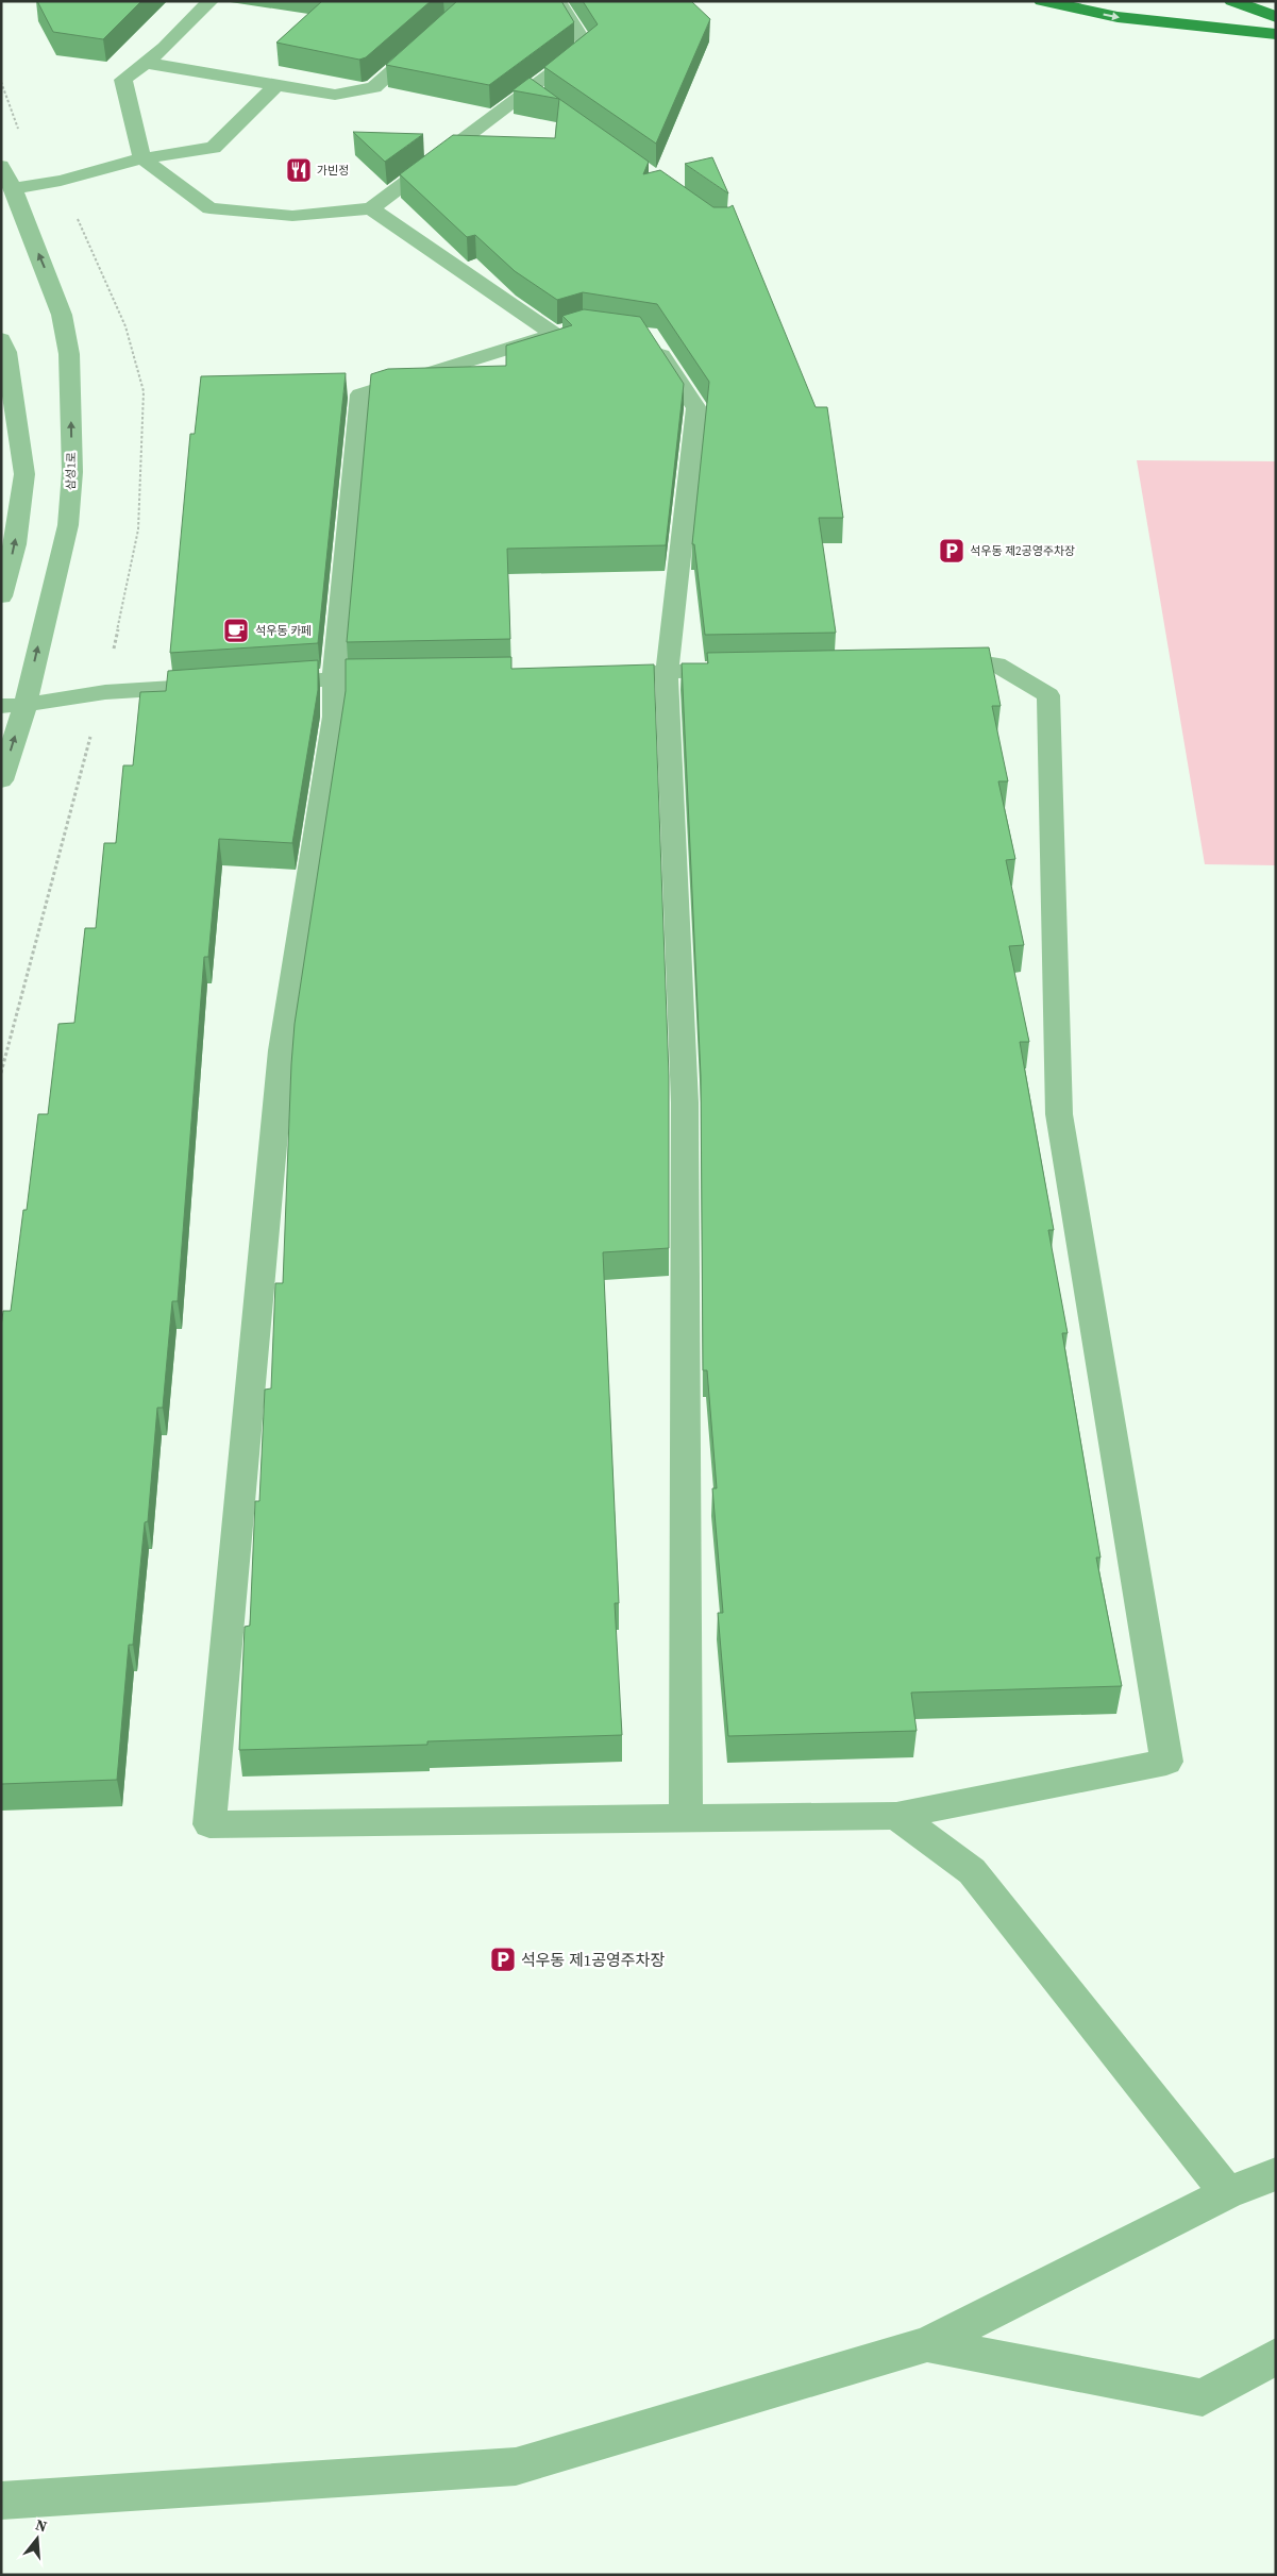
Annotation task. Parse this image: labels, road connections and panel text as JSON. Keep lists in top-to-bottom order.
{
  "streets": {
    "street": ["삼성1로"]
  },
  "places": {
    "restaurant": ["가빈정"],
    "parking": ["석우동 제2공영주차장", "석우동 제1공영주차장"],
    "cafe": ["석우동 카페"]
  },
  "north": "top"
}
